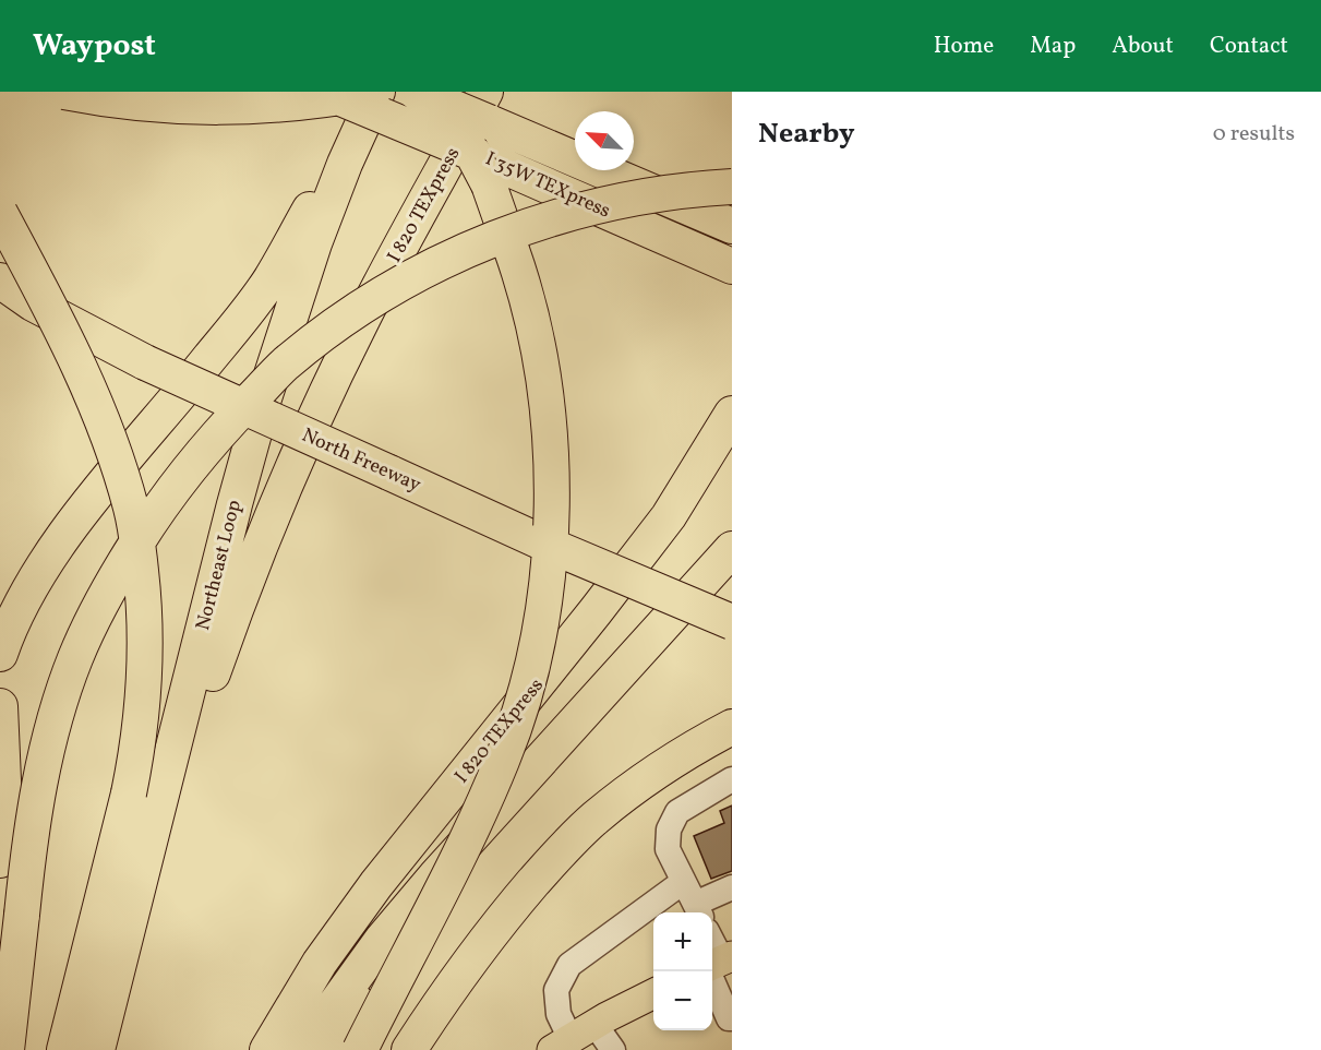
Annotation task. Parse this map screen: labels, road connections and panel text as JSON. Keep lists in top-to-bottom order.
{
  "streets": {
    "highway": [
      "I 35W TEXpress",
      "I 820 TEXpress",
      "North Freeway",
      "Northeast Loop"
    ]
  },
  "crossings": [
    ["I 35W TEXpress", "I 820 TEXpress"],
    ["I 820 TEXpress", "Northeast Loop"]
  ],
  "north": "top left",
  "page": {
    "header": "Waypost",
    "nav": [
      "Home",
      "Map",
      "About",
      "Contact"
    ],
    "heading": ["Nearby", "0 results"],
    "map_buttons": ["+", "−"]
  }
}
